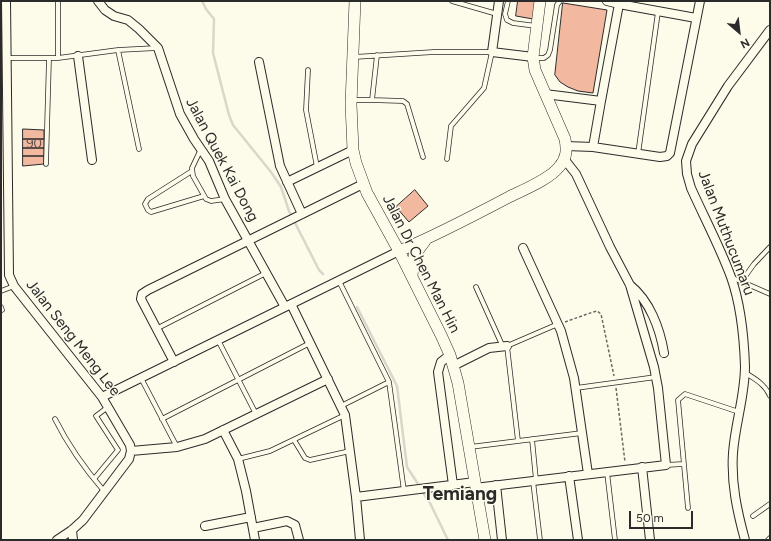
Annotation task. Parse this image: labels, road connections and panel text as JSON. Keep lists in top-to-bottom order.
{
  "streets": {
    "street": [
      "Jalan Quek Kai Dong",
      "Jalan Muthucumaru",
      "Jalan Dr Chen Man Hin",
      "Jalan Seng Meng Lee"
    ]
  },
  "districts": ["Temiang"],
  "house_numbers": ["90"],
  "scale_bar": "50 m",
  "north": "bottom right"
}
